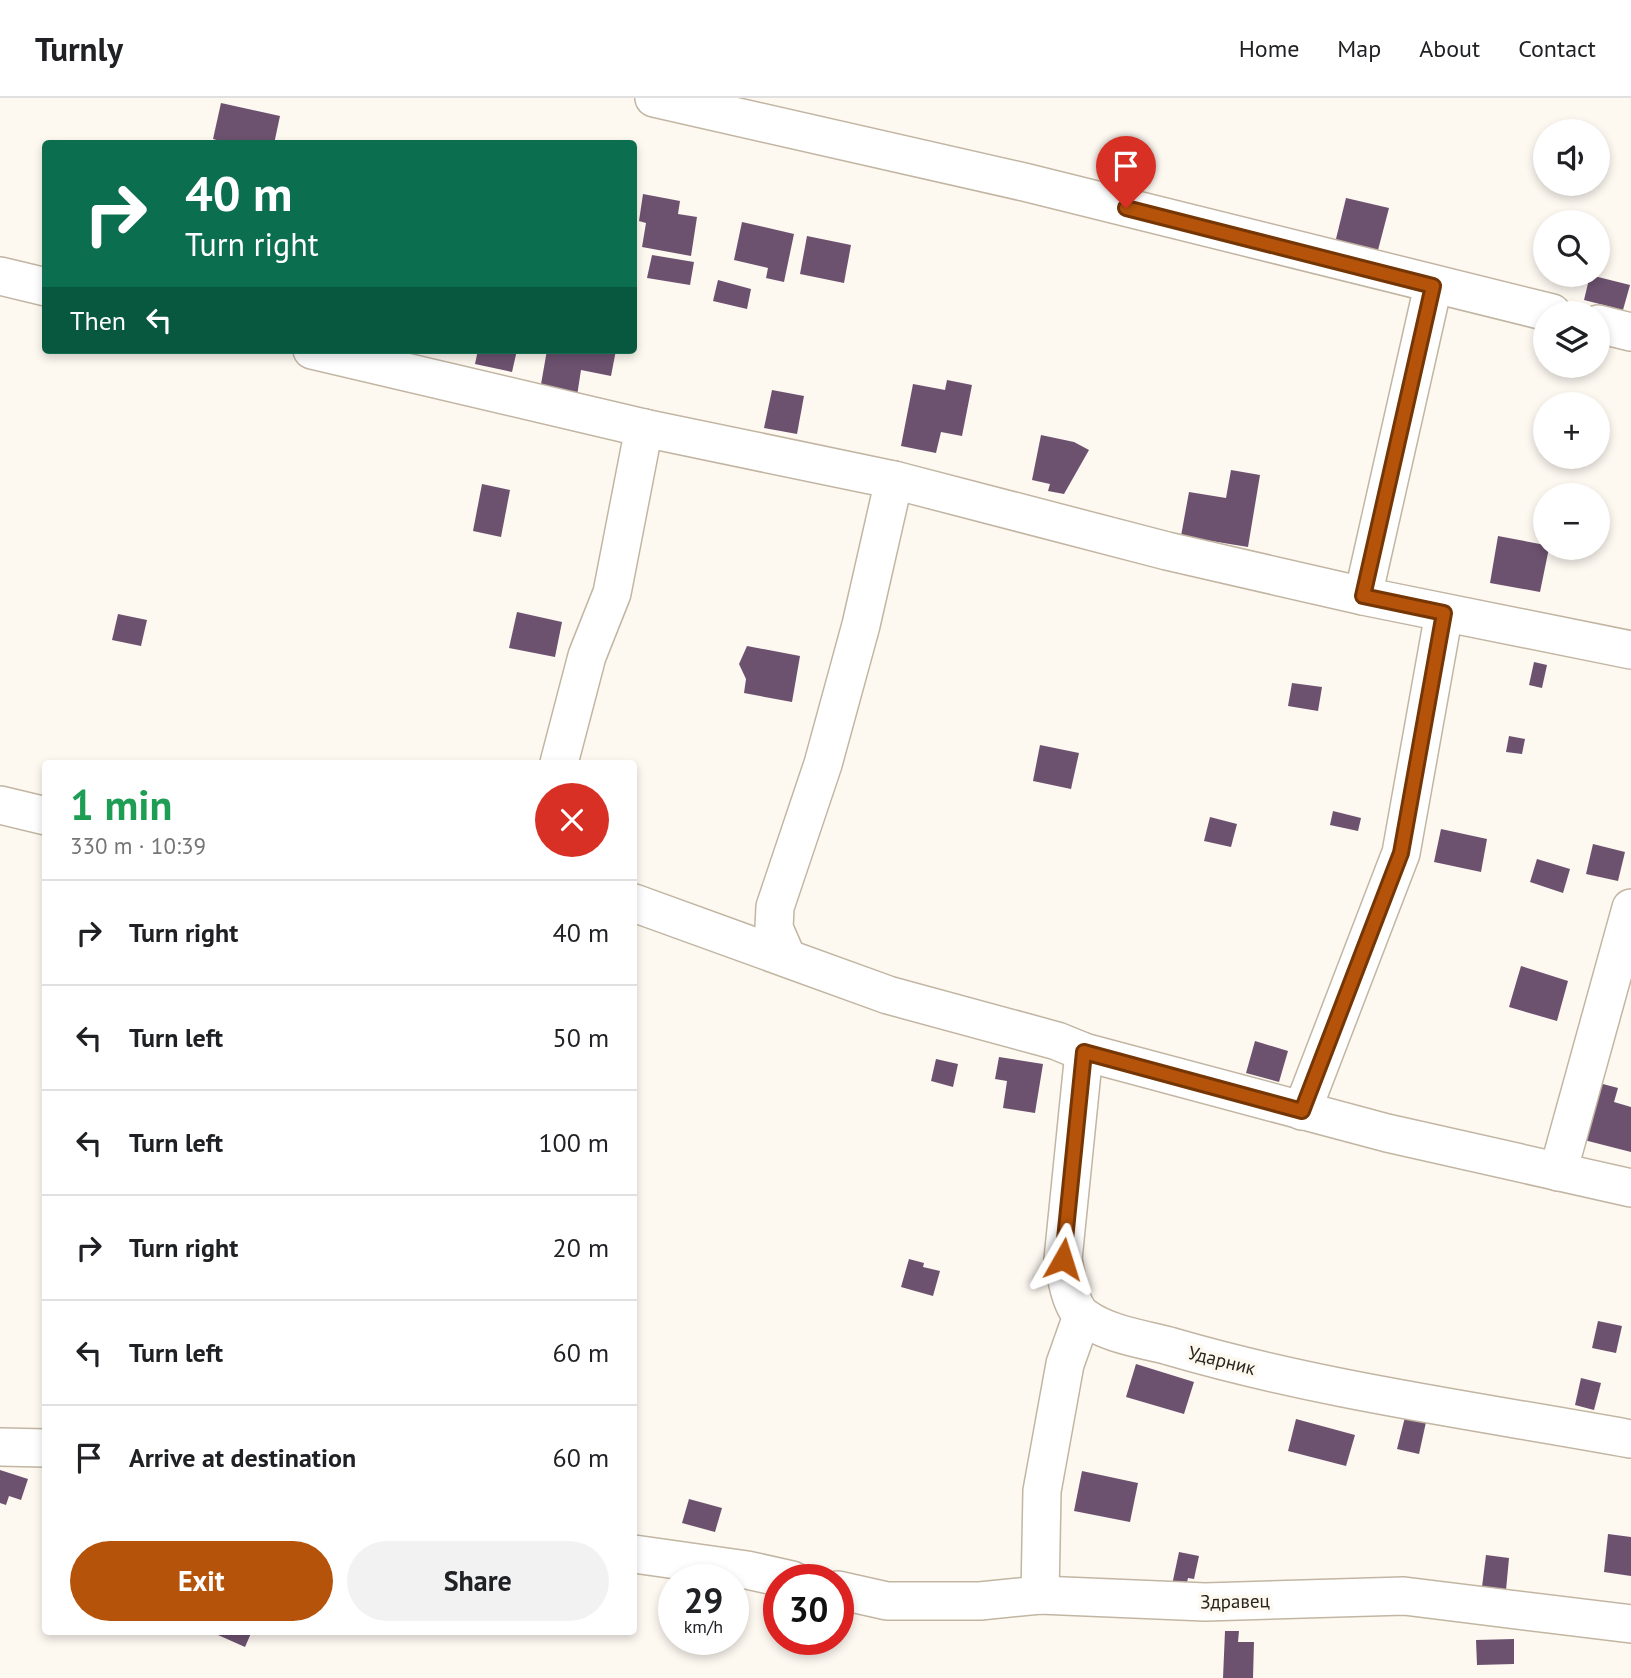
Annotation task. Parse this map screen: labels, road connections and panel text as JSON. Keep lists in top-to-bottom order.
{
  "streets": {
    "street": ["Ударник", "Здравец"]
  },
  "page": {
    "header": "Turnly",
    "nav": [
      "Home",
      "Map",
      "About",
      "Contact"
    ],
    "map_buttons": ["+", "−"],
    "turn": ["40 m", "Turn right"],
    "then": "Then",
    "heading": ["1 min", "330 m · 10:39"],
    "list": [
      {
        "name": "Turn right",
        "value": "40 m"
      },
      {
        "name": "Turn left",
        "value": "50 m"
      },
      {
        "name": "Turn left",
        "value": "100 m"
      },
      {
        "name": "Turn right",
        "value": "20 m"
      },
      {
        "name": "Turn left",
        "value": "60 m"
      },
      {
        "name": "Arrive at destination",
        "value": "60 m"
      }
    ],
    "buttons": ["Exit", "Share"],
    "speed": "29 km/h",
    "limit": "30"
  }
}
